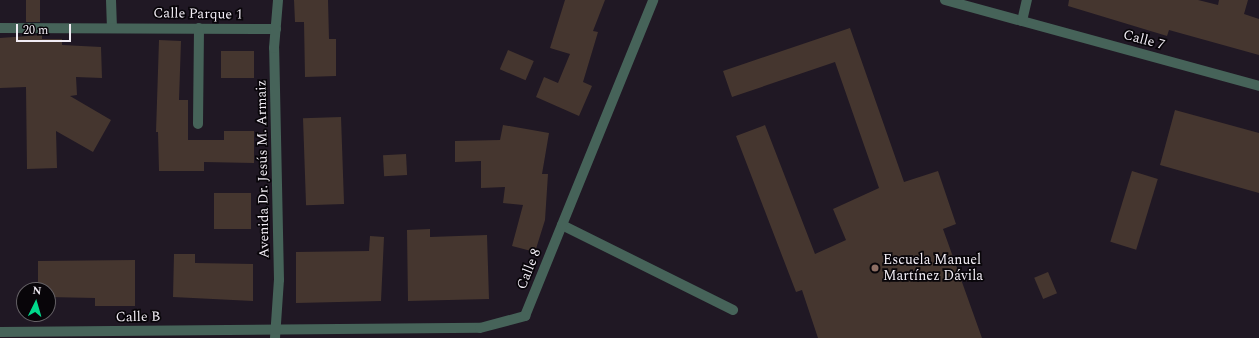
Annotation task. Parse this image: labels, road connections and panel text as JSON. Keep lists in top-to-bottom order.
{
  "streets": {
    "street": [
      "Calle Parque 1",
      "Calle 7",
      "Avenida Dr. Jesús M. Armaiz",
      "Calle 8",
      "Calle B"
    ]
  },
  "crossings": [
    ["Calle Parque 1", "Avenida Dr. Jesús M. Armaiz"],
    ["Avenida Dr. Jesús M. Armaiz", "Calle 8"],
    ["Avenida Dr. Jesús M. Armaiz", "Calle B"],
    ["Calle 8", "Calle B"]
  ],
  "places": ["Escuela Manuel Martínez Dávila"],
  "scale_bar": "20 m",
  "north": "top"
}
